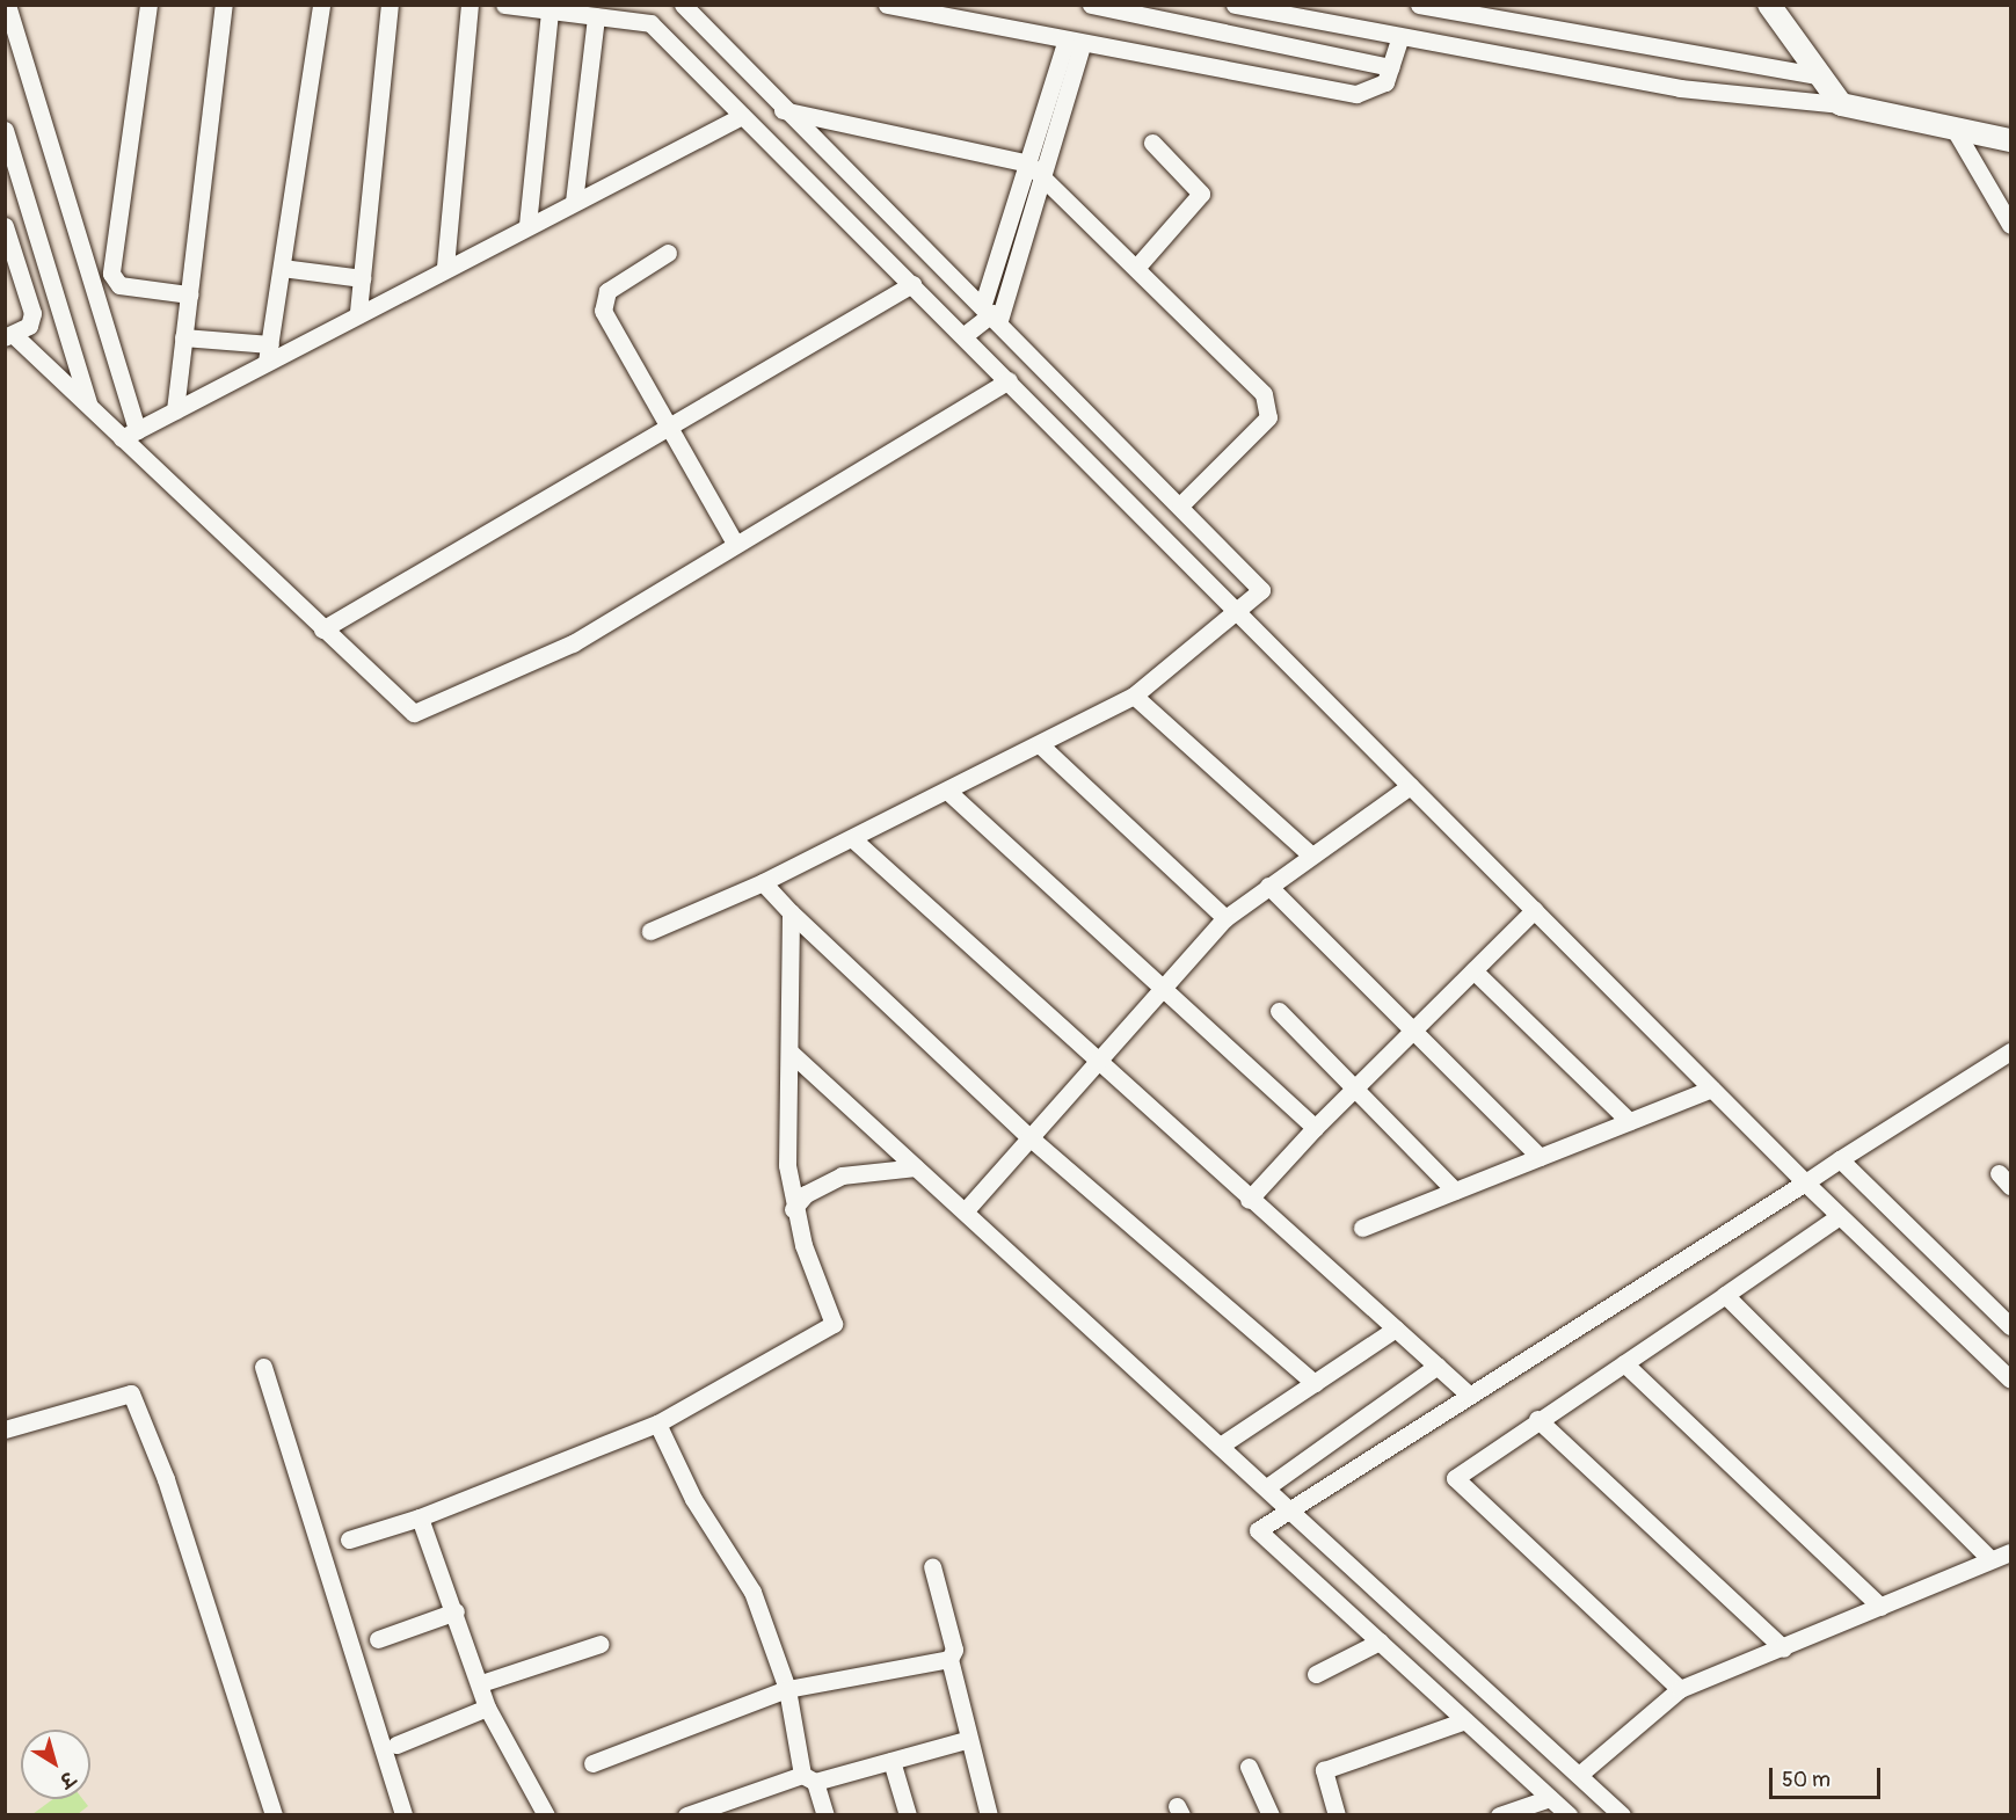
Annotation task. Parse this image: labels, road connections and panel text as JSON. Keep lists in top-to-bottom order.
{
  "scale_bar": "50 m",
  "north": "bottom right"
}
